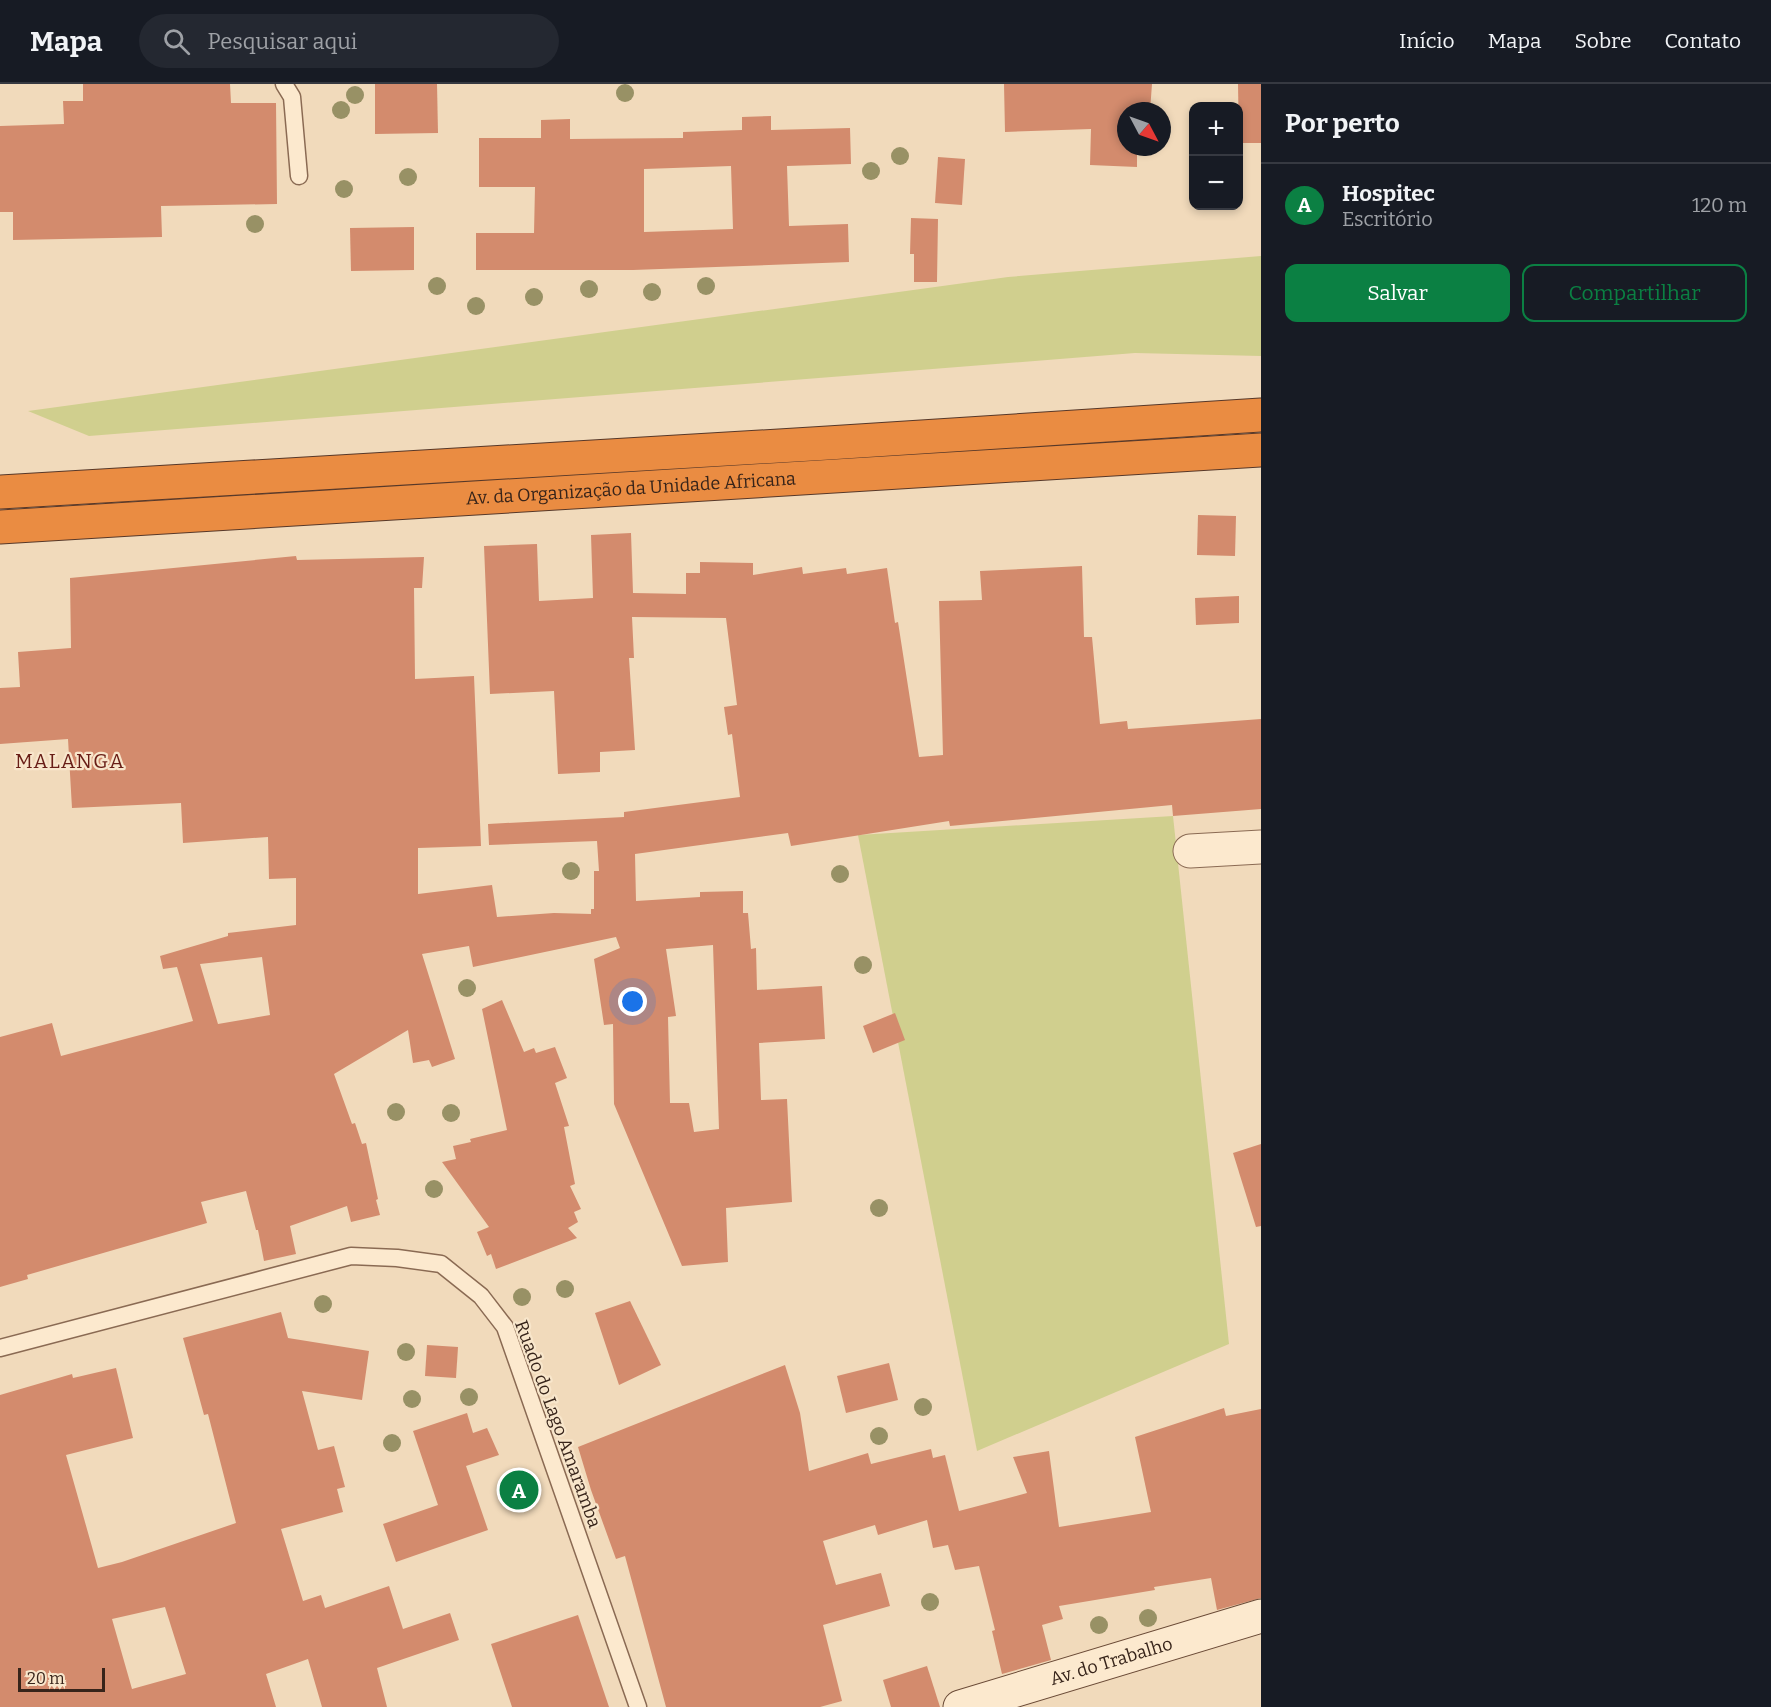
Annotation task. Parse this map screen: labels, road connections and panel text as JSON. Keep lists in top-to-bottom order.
{
  "streets": {
    "highway": ["Av. da Organização da Unidade Africana"],
    "main road": ["Av. do Trabalho"],
    "lane": ["Ruado do Lago Amaramba"]
  },
  "districts": ["MALANGA"],
  "scale_bar": "20 m",
  "north": "bottom right",
  "page": {
    "header": "Mapa",
    "search": "Pesquisar aqui",
    "nav": [
      "Início",
      "Mapa",
      "Sobre",
      "Contato"
    ],
    "heading": "Por perto",
    "map_buttons": ["+", "−"],
    "list": [
      {
        "mark": "A",
        "name": "Hospitec",
        "note": "Escritório",
        "value": "120 m"
      }
    ],
    "buttons": ["Salvar", "Compartilhar"],
    "pins": "A",
    "scale": "20 m"
  }
}
